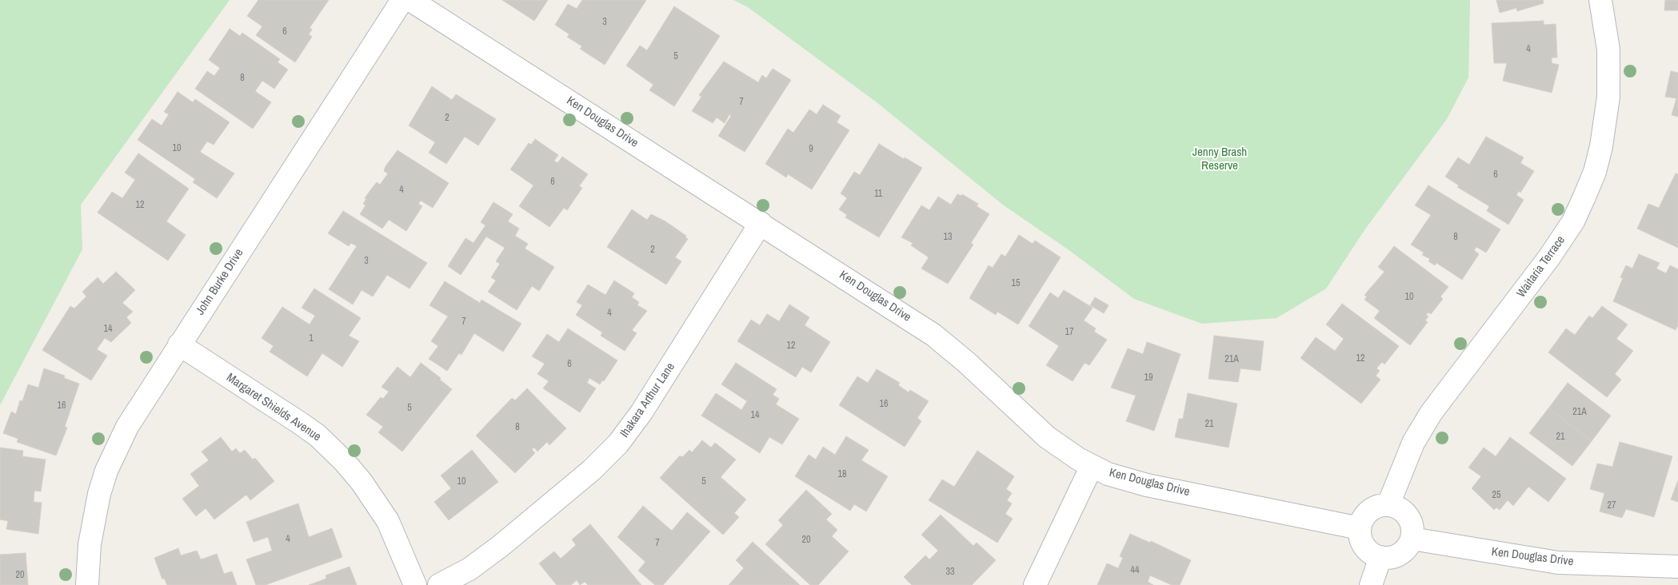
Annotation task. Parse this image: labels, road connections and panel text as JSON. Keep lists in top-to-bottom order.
{
  "streets": {
    "street": [
      "Ken Douglas Drive",
      "Waitaria Terrace",
      "John Burke Drive",
      "Ihakara Arthur Lane",
      "Margaret Shields Avenue"
    ]
  },
  "crossings": [
    ["Ken Douglas Drive", "Waitaria Terrace"],
    ["Ken Douglas Drive", "Ihakara Arthur Lane"],
    ["John Burke Drive", "Margaret Shields Avenue"]
  ],
  "parks": ["Jenny Brash Reserve"],
  "house_numbers": [
    "3",
    "6",
    "4",
    "5",
    "8",
    "7",
    "2",
    "10",
    "9",
    "6",
    "6",
    "4",
    "11",
    "12",
    "13",
    "8",
    "2",
    "3",
    "15",
    "10",
    "4",
    "7",
    "14",
    "17",
    "1",
    "12",
    "12",
    "21A",
    "6",
    "19",
    "16",
    "16",
    "5",
    "21A",
    "14",
    "21",
    "8",
    "21",
    "18",
    "10",
    "5",
    "25",
    "27",
    "4",
    "20",
    "7",
    "44",
    "33",
    "20"
  ]
}
